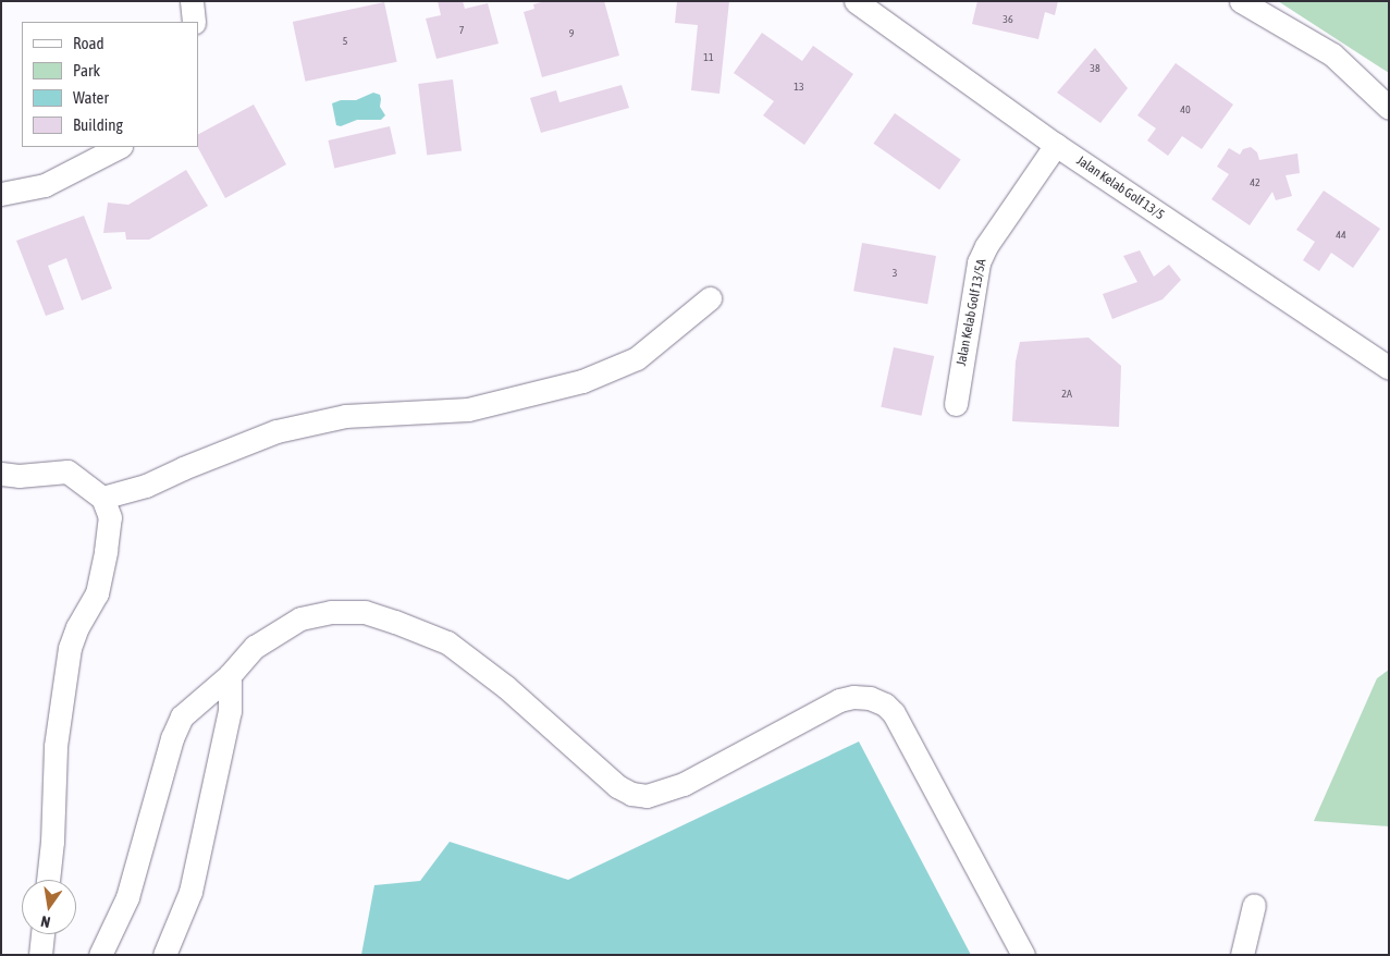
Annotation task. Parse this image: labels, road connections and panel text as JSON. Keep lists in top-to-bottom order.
{
  "streets": {
    "street": ["Jalan Kelab Golf 13/5", "Jalan Kelab Golf 13/5A"]
  },
  "crossings": [
    ["Jalan Kelab Golf 13/5", "Jalan Kelab Golf 13/5A"]
  ],
  "house_numbers": [
    "36",
    "7",
    "9",
    "5",
    "11",
    "38",
    "13",
    "40",
    "42",
    "44",
    "3",
    "2A"
  ],
  "legend": [
    "Road",
    "Park",
    "Water",
    "Building"
  ],
  "north": "bottom"
}
